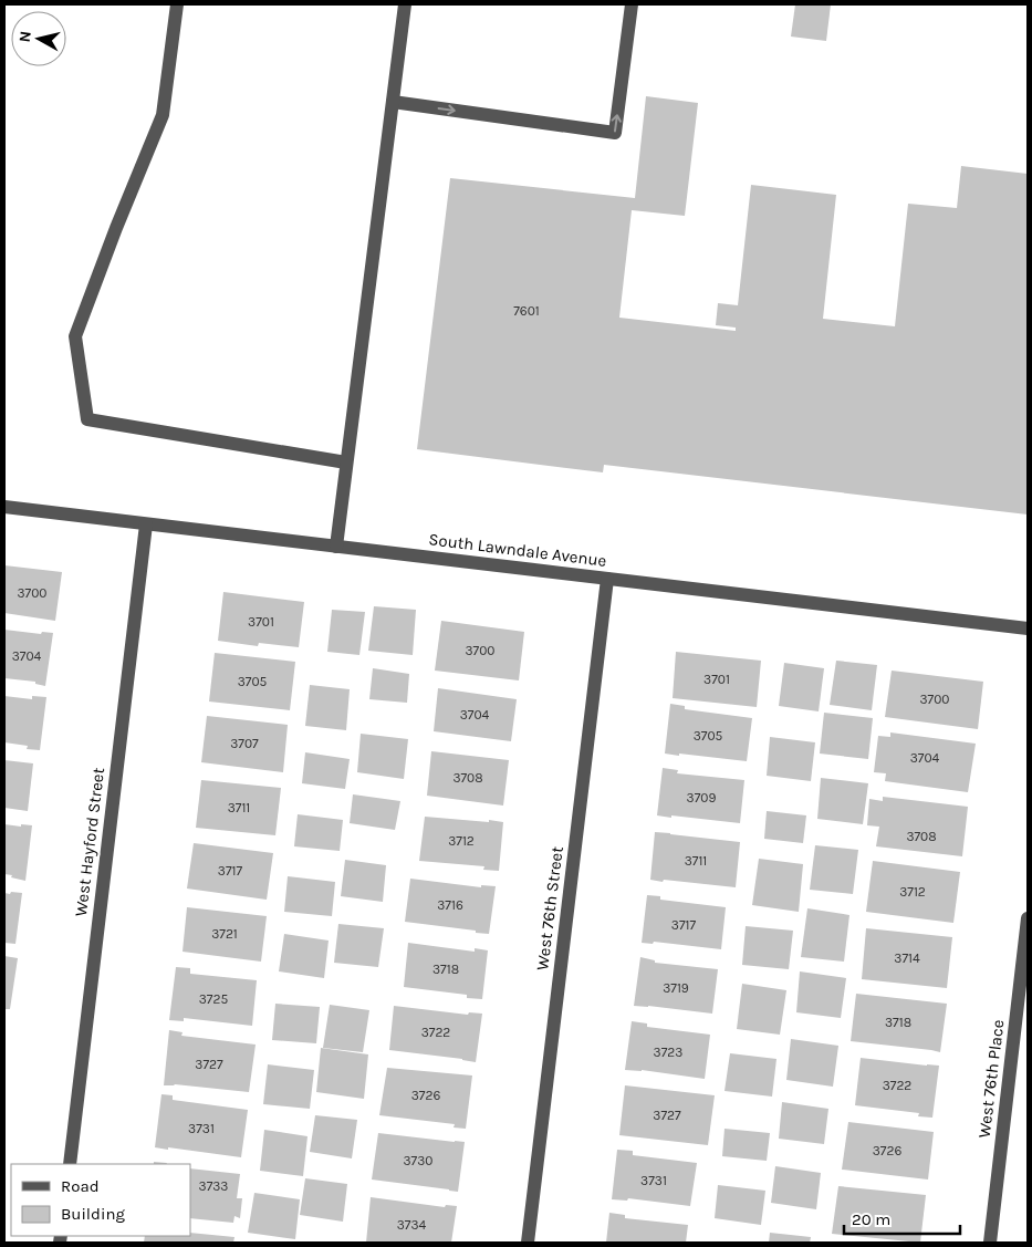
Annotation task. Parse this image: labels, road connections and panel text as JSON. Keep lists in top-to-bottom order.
{
  "streets": {
    "street": [
      "South Lawndale Avenue",
      "West Hayford Street",
      "West 76th Street",
      "West 76th Place"
    ]
  },
  "crossings": [
    ["South Lawndale Avenue", "West Hayford Street"],
    ["South Lawndale Avenue", "West 76th Street"]
  ],
  "house_numbers": [
    "7601",
    "3700",
    "3701",
    "3700",
    "3704",
    "3701",
    "3705",
    "3700",
    "3704",
    "3705",
    "3707",
    "3704",
    "3708",
    "3709",
    "3711",
    "3708",
    "3712",
    "3711",
    "3717",
    "3712",
    "3716",
    "3717",
    "3721",
    "3714",
    "3718",
    "3719",
    "3725",
    "3718",
    "3722",
    "3723",
    "3727",
    "3722",
    "3726",
    "3727",
    "3731",
    "3726",
    "3730",
    "3731",
    "3733",
    "3734"
  ],
  "legend": ["Road", "Building"],
  "scale_bar": "20 m",
  "north": "left"
}
